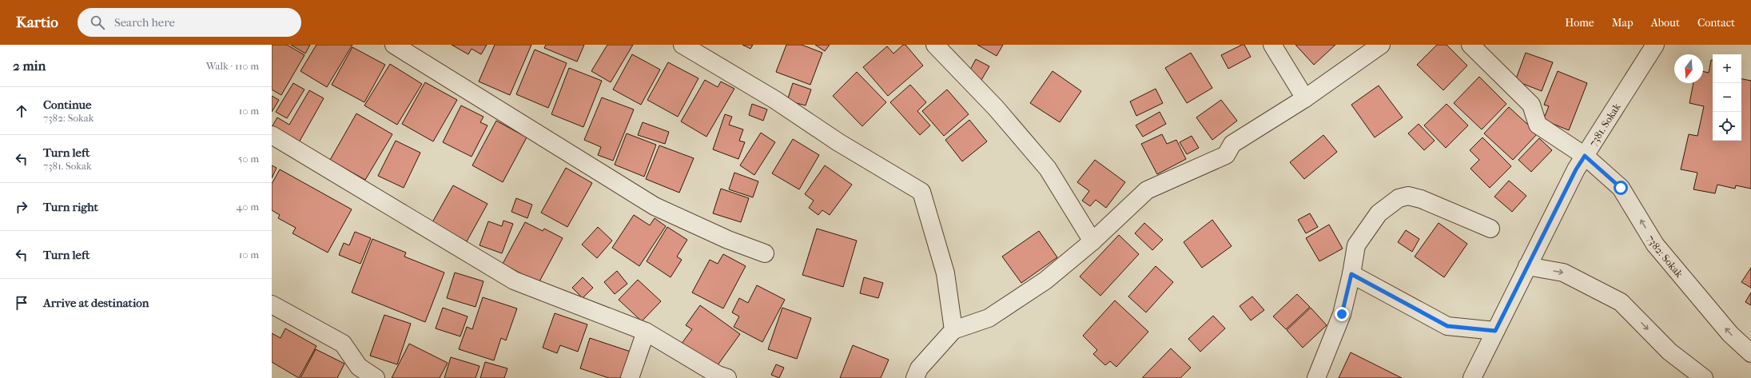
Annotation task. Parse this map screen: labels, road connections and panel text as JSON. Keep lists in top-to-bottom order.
{
  "streets": {
    "street": ["7381. Sokak", "7382: Sokak"]
  },
  "crossings": [
    ["7381. Sokak", "7382: Sokak"]
  ],
  "north": "bottom",
  "page": {
    "header": "Kartio",
    "search": "Search here",
    "nav": [
      "Home",
      "Map",
      "About",
      "Contact"
    ],
    "heading": ["2 min", "Walk · 110 m"],
    "map_buttons": ["+", "−"],
    "list": [
      ["Continue", "7382: Sokak", "10 m"],
      ["Turn left", "7381. Sokak", "50 m"],
      ["Turn right", "40 m"],
      ["Turn left", "10 m"],
      "Arrive at destination"
    ]
  }
}
